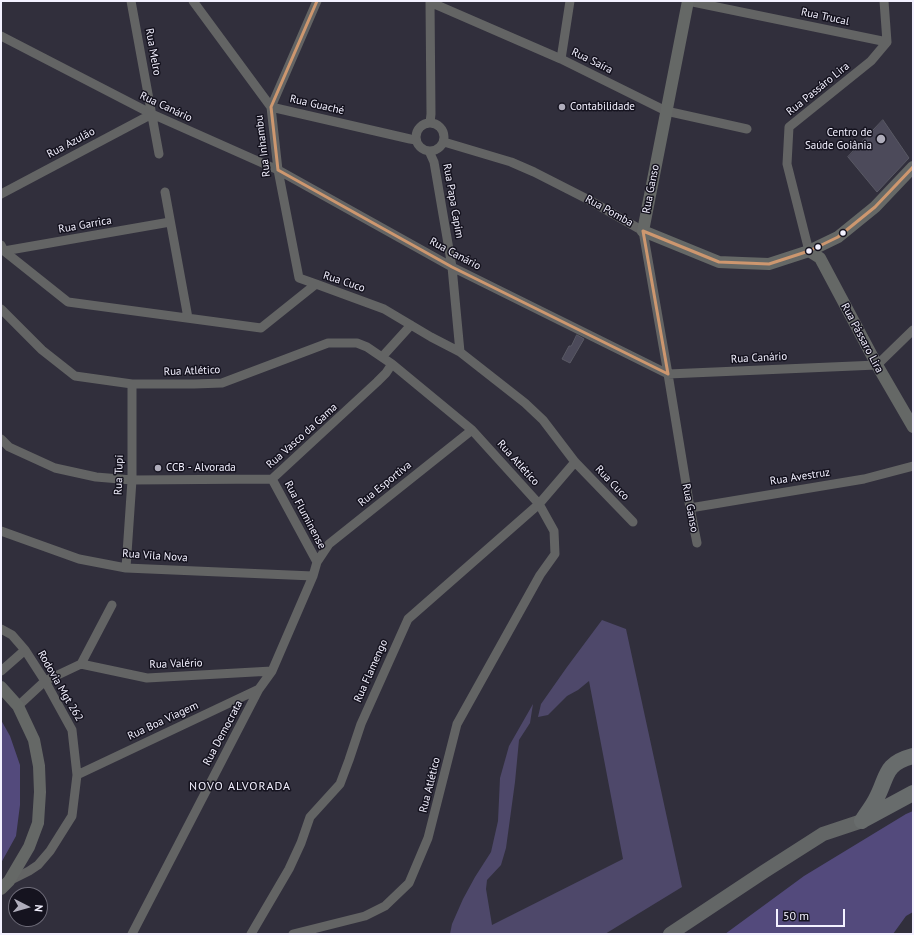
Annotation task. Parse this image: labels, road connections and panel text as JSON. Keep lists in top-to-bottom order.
{
  "streets": {
    "street": [
      "Rua Trucal",
      "Rua Melro",
      "Rua Saíra",
      "Rua Passáro Lira",
      "Rua Guaché",
      "Rua Canário",
      "Rua Azulão",
      "Rua Inhambu",
      "Rua Ganso",
      "Rua Papa Capim",
      "Rua Pomba",
      "Rua Garrica",
      "Rua Cuco",
      "Rua Pássaro Lira",
      "Rua Atlético",
      "Rua Vasco da Gama",
      "Rua Tupi",
      "Rua Avestruz",
      "Rua Esportiva",
      "Rua Fluminense",
      "Rua Vila Nova",
      "Rua Valério",
      "Rua Flamengo",
      "Rodovia Mgt 262",
      "Rua Boa Viagem",
      "Rua Democrata"
    ]
  },
  "crossings": [
    ["Rua Trucal", "Rua Passáro Lira"],
    ["Rua Trucal", "Rua Ganso"],
    ["Rua Melro", "Rua Canário"],
    ["Rua Melro", "Rua Azulão"],
    ["Rua Saíra", "Rua Ganso"],
    ["Rua Passáro Lira", "Rua Pomba"],
    ["Rua Passáro Lira", "Rua Pássaro Lira"],
    ["Rua Guaché", "Rua Inhambu"],
    ["Rua Guaché", "Rua Papa Capim"],
    ["Rua Guaché", "Rua Pomba"],
    ["Rua Canário", "Rua Azulão"],
    ["Rua Canário", "Rua Inhambu"],
    ["Rua Canário", "Rua Ganso"],
    ["Rua Canário", "Rua Papa Capim"],
    ["Rua Canário", "Rua Pássaro Lira"],
    ["Rua Inhambu", "Rua Cuco"],
    ["Rua Ganso", "Rua Pomba"],
    ["Rua Ganso", "Rua Avestruz"],
    ["Rua Papa Capim", "Rua Pomba"],
    ["Rua Papa Capim", "Rua Cuco"],
    ["Rua Pomba", "Rua Pássaro Lira"],
    ["Rua Garrica", "Rua Cuco"],
    ["Rua Cuco", "Rua Flamengo"],
    ["Rua Atlético", "Rua Vasco da Gama"],
    ["Rua Atlético", "Rua Tupi"],
    ["Rua Atlético", "Rua Esportiva"],
    ["Rua Atlético", "Rua Flamengo"],
    ["Rua Vasco da Gama", "Rua Tupi"],
    ["Rua Vasco da Gama", "Rua Fluminense"],
    ["Rua Tupi", "Rua Vila Nova"],
    ["Rua Esportiva", "Rua Fluminense"],
    ["Rua Esportiva", "Rua Democrata"],
    ["Rua Fluminense", "Rua Democrata"],
    ["Rua Vila Nova", "Rua Democrata"],
    ["Rua Valério", "Rua Democrata"],
    ["Rodovia Mgt 262", "Rua Boa Viagem"],
    ["Rua Boa Viagem", "Rua Democrata"]
  ],
  "districts": ["NOVO ALVORADA"],
  "places": ["Contabilidade", "Centro de Saúde Goiânia", "CCB - Alvorada"],
  "scale_bar": "50 m",
  "north": "right"
}
